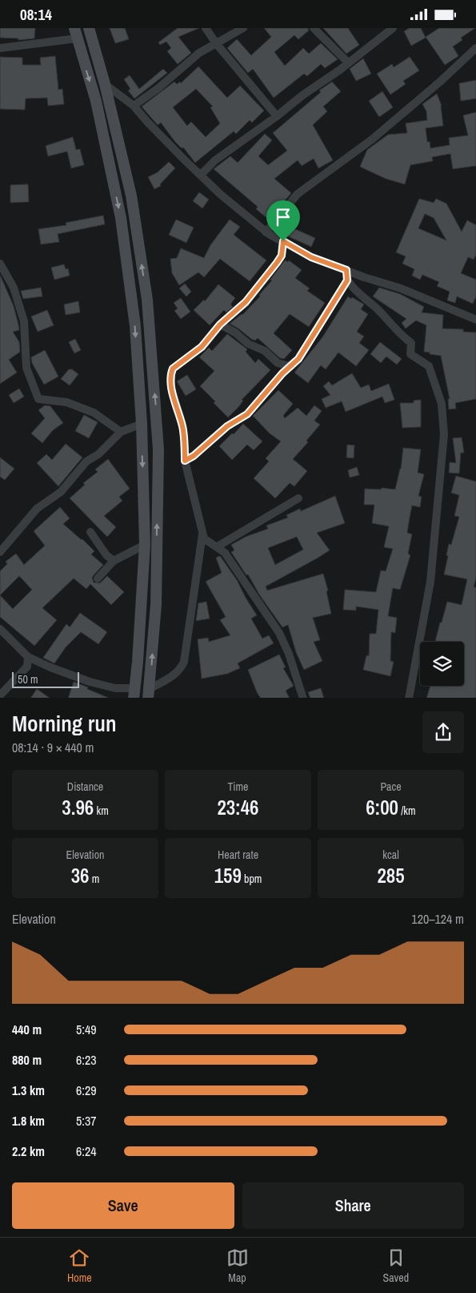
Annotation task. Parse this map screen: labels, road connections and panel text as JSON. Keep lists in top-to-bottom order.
{
  "scale_bar": "50 m",
  "page": {
    "status": "08:14",
    "scale": "50 m",
    "heading": ["Morning run", "08:14 · 9 × 440 m"],
    "stats": [
      ["Distance", "3.96 km"],
      ["Time", "23:46"],
      ["Pace", "6:00 /km"],
      ["Elevation", "36 m"],
      ["Heart rate", "159 bpm"],
      ["kcal", "285"]
    ],
    "chart": ["Elevation", "120–124 m"],
    "list": [
      {
        "name": "440 m",
        "note": "5:49"
      },
      {
        "name": "880 m",
        "note": "6:23"
      },
      {
        "name": "1.3 km",
        "note": "6:29"
      },
      {
        "name": "1.8 km",
        "note": "5:37"
      },
      {
        "name": "2.2 km",
        "note": "6:24"
      }
    ],
    "buttons": ["Save", "Share"],
    "tabs": ["Home", "Map", "Saved"]
  }
}
